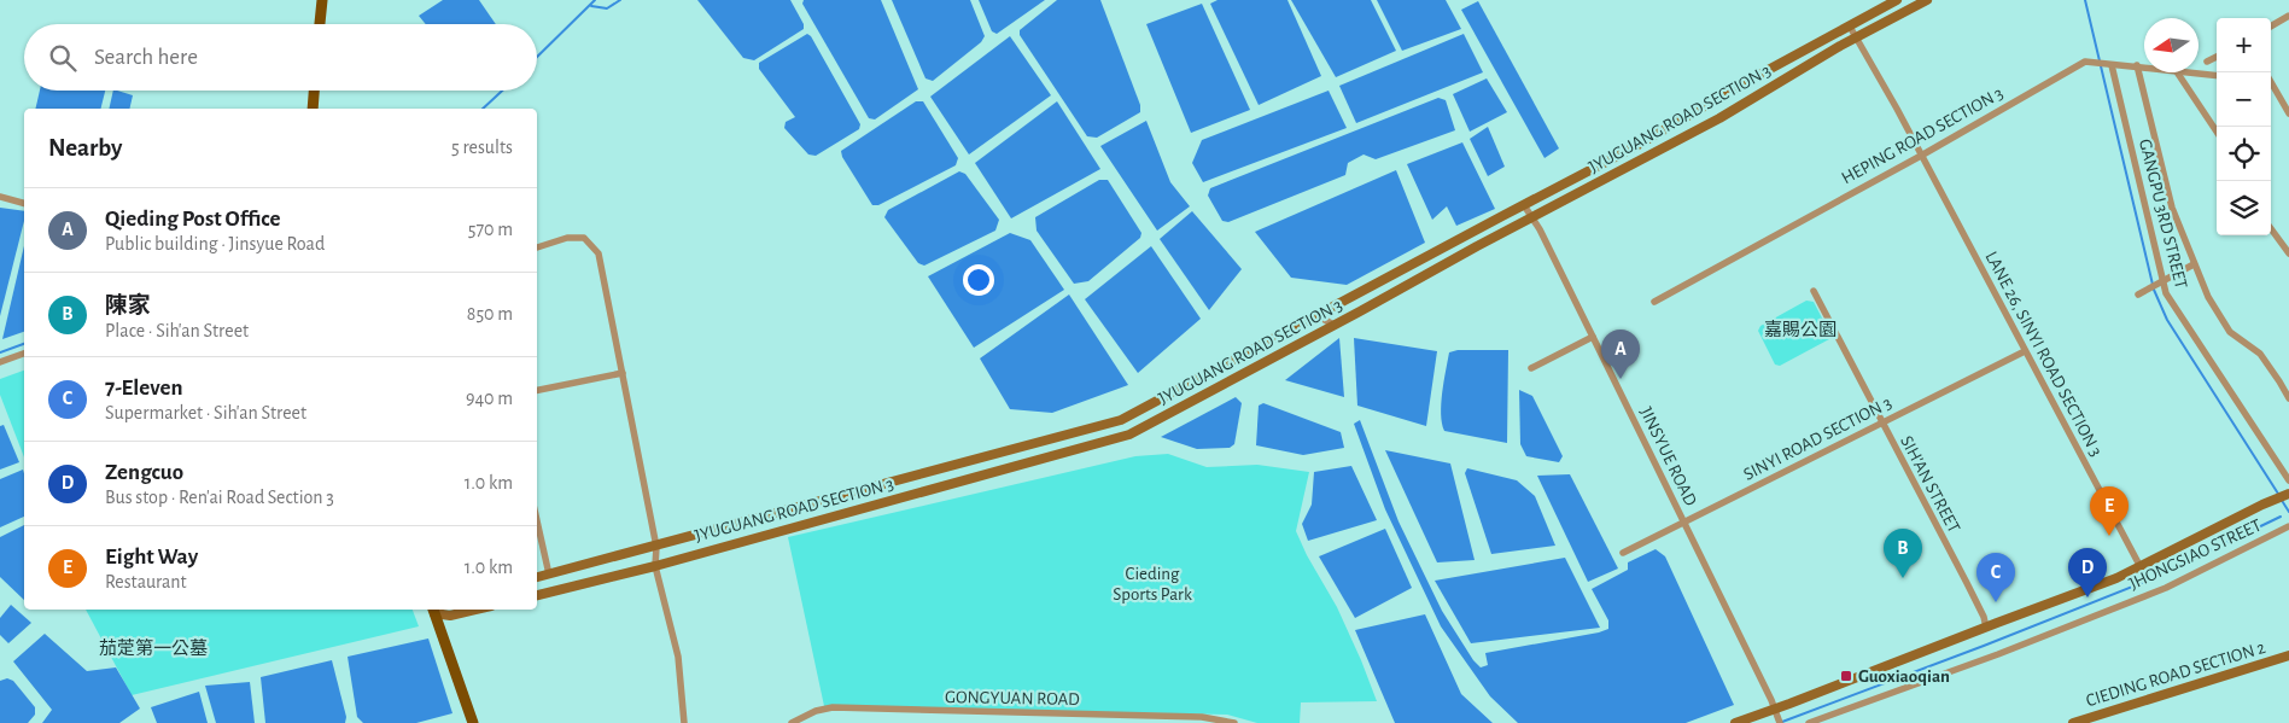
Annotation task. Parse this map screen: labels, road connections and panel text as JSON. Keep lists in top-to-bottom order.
{
  "streets": {
    "street": [
      "JYUGUANG ROAD SECTION 3",
      "HEPING ROAD SECTION 3",
      "GANGPU 3RD STREET",
      "LANE 26, SINYI ROAD SECTION 3",
      "SINYI ROAD SECTION 3",
      "JINSYUE ROAD",
      "SIH'AN STREET",
      "JHONGSIAO STREET",
      "CIEDING ROAD SECTION 2",
      "GONGYUAN ROAD"
    ]
  },
  "crossings": [
    ["JYUGUANG ROAD SECTION 3", "LANE 26, SINYI ROAD SECTION 3"],
    ["JYUGUANG ROAD SECTION 3", "JINSYUE ROAD"],
    ["HEPING ROAD SECTION 3", "GANGPU 3RD STREET"],
    ["HEPING ROAD SECTION 3", "LANE 26, SINYI ROAD SECTION 3"],
    ["LANE 26, SINYI ROAD SECTION 3", "SINYI ROAD SECTION 3"],
    ["SINYI ROAD SECTION 3", "JINSYUE ROAD"],
    ["SINYI ROAD SECTION 3", "SIH'AN STREET"]
  ],
  "parks": ["嘉賜公園", "Cieding Sports Park", "茄萣第一公墓"],
  "places": {
    "transit": ["Guoxiaoqian"]
  },
  "north": "left",
  "page": {
    "map_buttons": ["+", "−"],
    "search": "Search here",
    "heading": ["Nearby", "5 results"],
    "list": [
      {
        "mark": "A",
        "name": "Qieding Post Office",
        "note": "Public building · Jinsyue Road",
        "value": "570 m"
      },
      {
        "mark": "B",
        "name": "陳家",
        "note": "Place · Sih'an Street",
        "value": "850 m"
      },
      {
        "mark": "C",
        "name": "7-Eleven",
        "note": "Supermarket · Sih'an Street",
        "value": "940 m"
      },
      {
        "mark": "D",
        "name": "Zengcuo",
        "note": "Bus stop · Ren'ai Road Section 3",
        "value": "1.0 km"
      },
      {
        "mark": "E",
        "name": "Eight Way",
        "note": "Restaurant",
        "value": "1.0 km"
      }
    ],
    "pins": [
      "A",
      "E",
      "B",
      "D",
      "C"
    ]
  }
}
